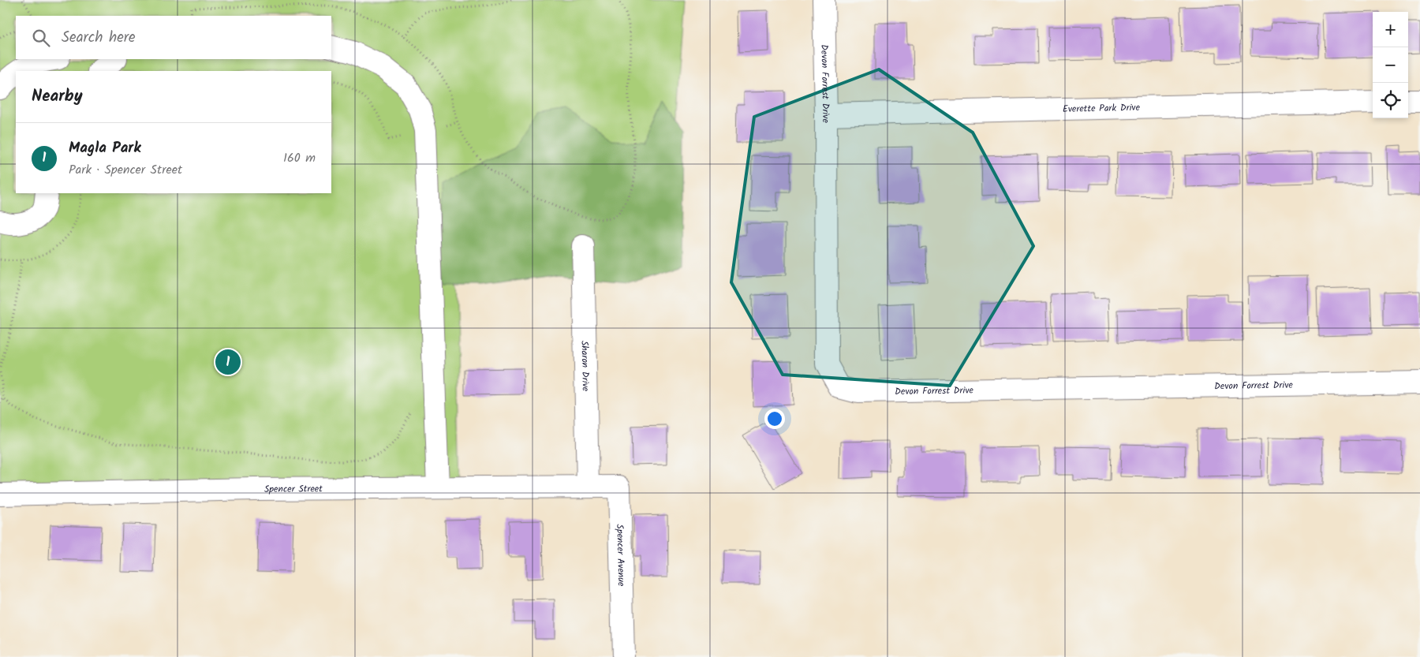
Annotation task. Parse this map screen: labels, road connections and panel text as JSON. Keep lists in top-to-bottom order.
{
  "streets": {
    "street": [
      "Devon Forrest Drive",
      "Everette Park Drive",
      "Sharon Drive",
      "Spencer Street",
      "Spencer Avenue"
    ]
  },
  "crossings": [
    ["Devon Forrest Drive", "Everette Park Drive"],
    ["Sharon Drive", "Spencer Street"],
    ["Sharon Drive", "Spencer Avenue"],
    ["Spencer Street", "Spencer Avenue"]
  ],
  "page": {
    "map_buttons": ["+", "−"],
    "search": "Search here",
    "heading": "Nearby",
    "list": [
      {
        "mark": "1",
        "name": "Magla Park",
        "note": "Park · Spencer Street",
        "value": "160 m"
      }
    ],
    "pins": "1"
  }
}
